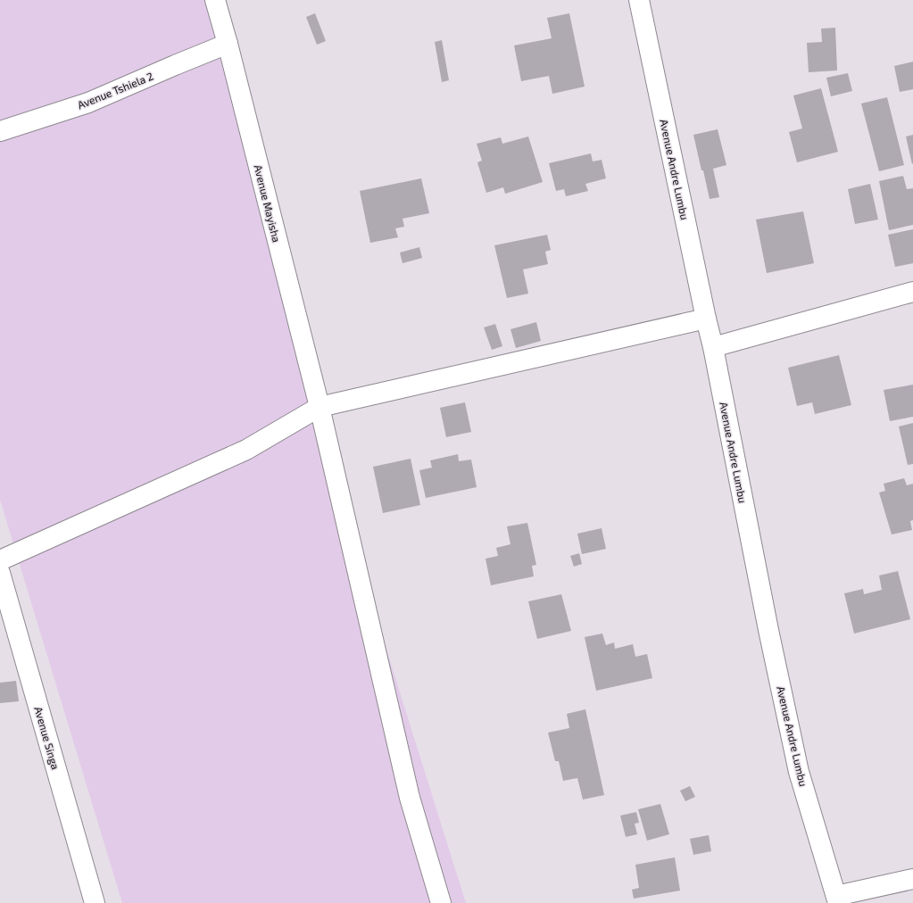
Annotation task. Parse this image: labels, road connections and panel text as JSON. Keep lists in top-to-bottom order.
{
  "streets": {
    "street": [
      "Avenue Tshiela 2",
      "Avenue Andre Lumbu",
      "Avenue Mayisha",
      "Avenue Singa"
    ]
  },
  "crossings": [
    ["Avenue Tshiela 2", "Avenue Mayisha"]
  ]
}
